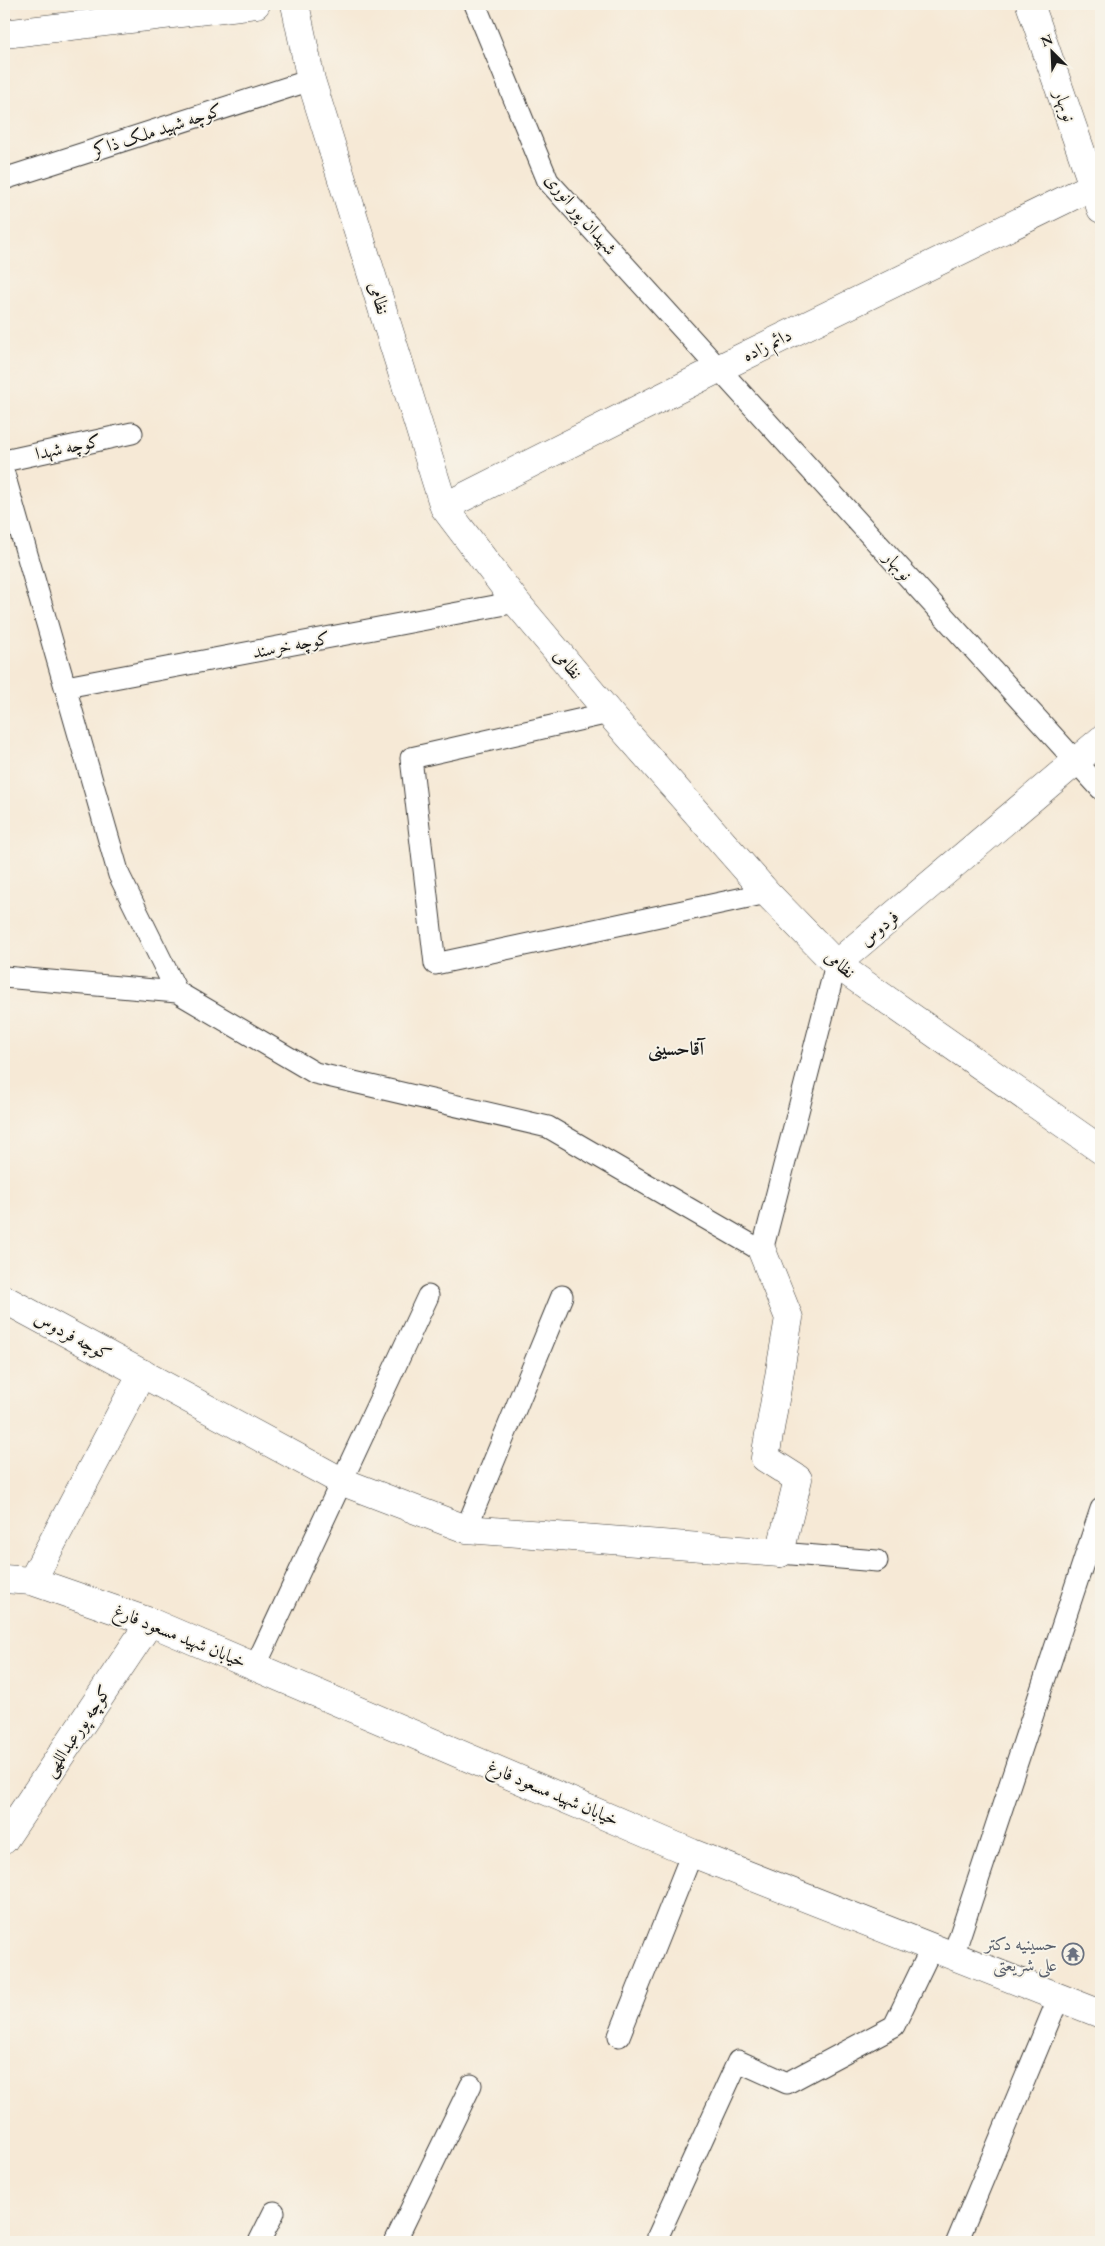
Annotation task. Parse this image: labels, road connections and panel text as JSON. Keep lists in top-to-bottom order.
{
  "streets": {
    "street": [
      "نوبهار",
      "نظامی",
      "دائم زاده",
      "فردوس",
      "کوچه فردوس",
      "خیابان شهید مسعود فارغ",
      "کوچه پورعبداللهی"
    ],
    "lane": [
      "کوچه شهید ملک ذاکر",
      "شهیدان پور انوری",
      "کوچه شهدا",
      "کوچه خرسند"
    ]
  },
  "crossings": [
    ["نوبهار", "شهیدان پور انوری"],
    ["نوبهار", "دائم زاده"],
    ["نوبهار", "فردوس"],
    ["کوچه شهید ملک ذاکر", "نظامی"],
    ["شهیدان پور انوری", "دائم زاده"],
    ["نظامی", "دائم زاده"],
    ["نظامی", "کوچه خرسند"],
    ["نظامی", "فردوس"],
    ["خیابان شهید مسعود فارغ", "کوچه پورعبداللهی"]
  ],
  "districts": ["آقاحسینی"],
  "places": {
    "temple": ["حسینیه دکتر علی شریعتی"]
  },
  "north": "top left"
}
